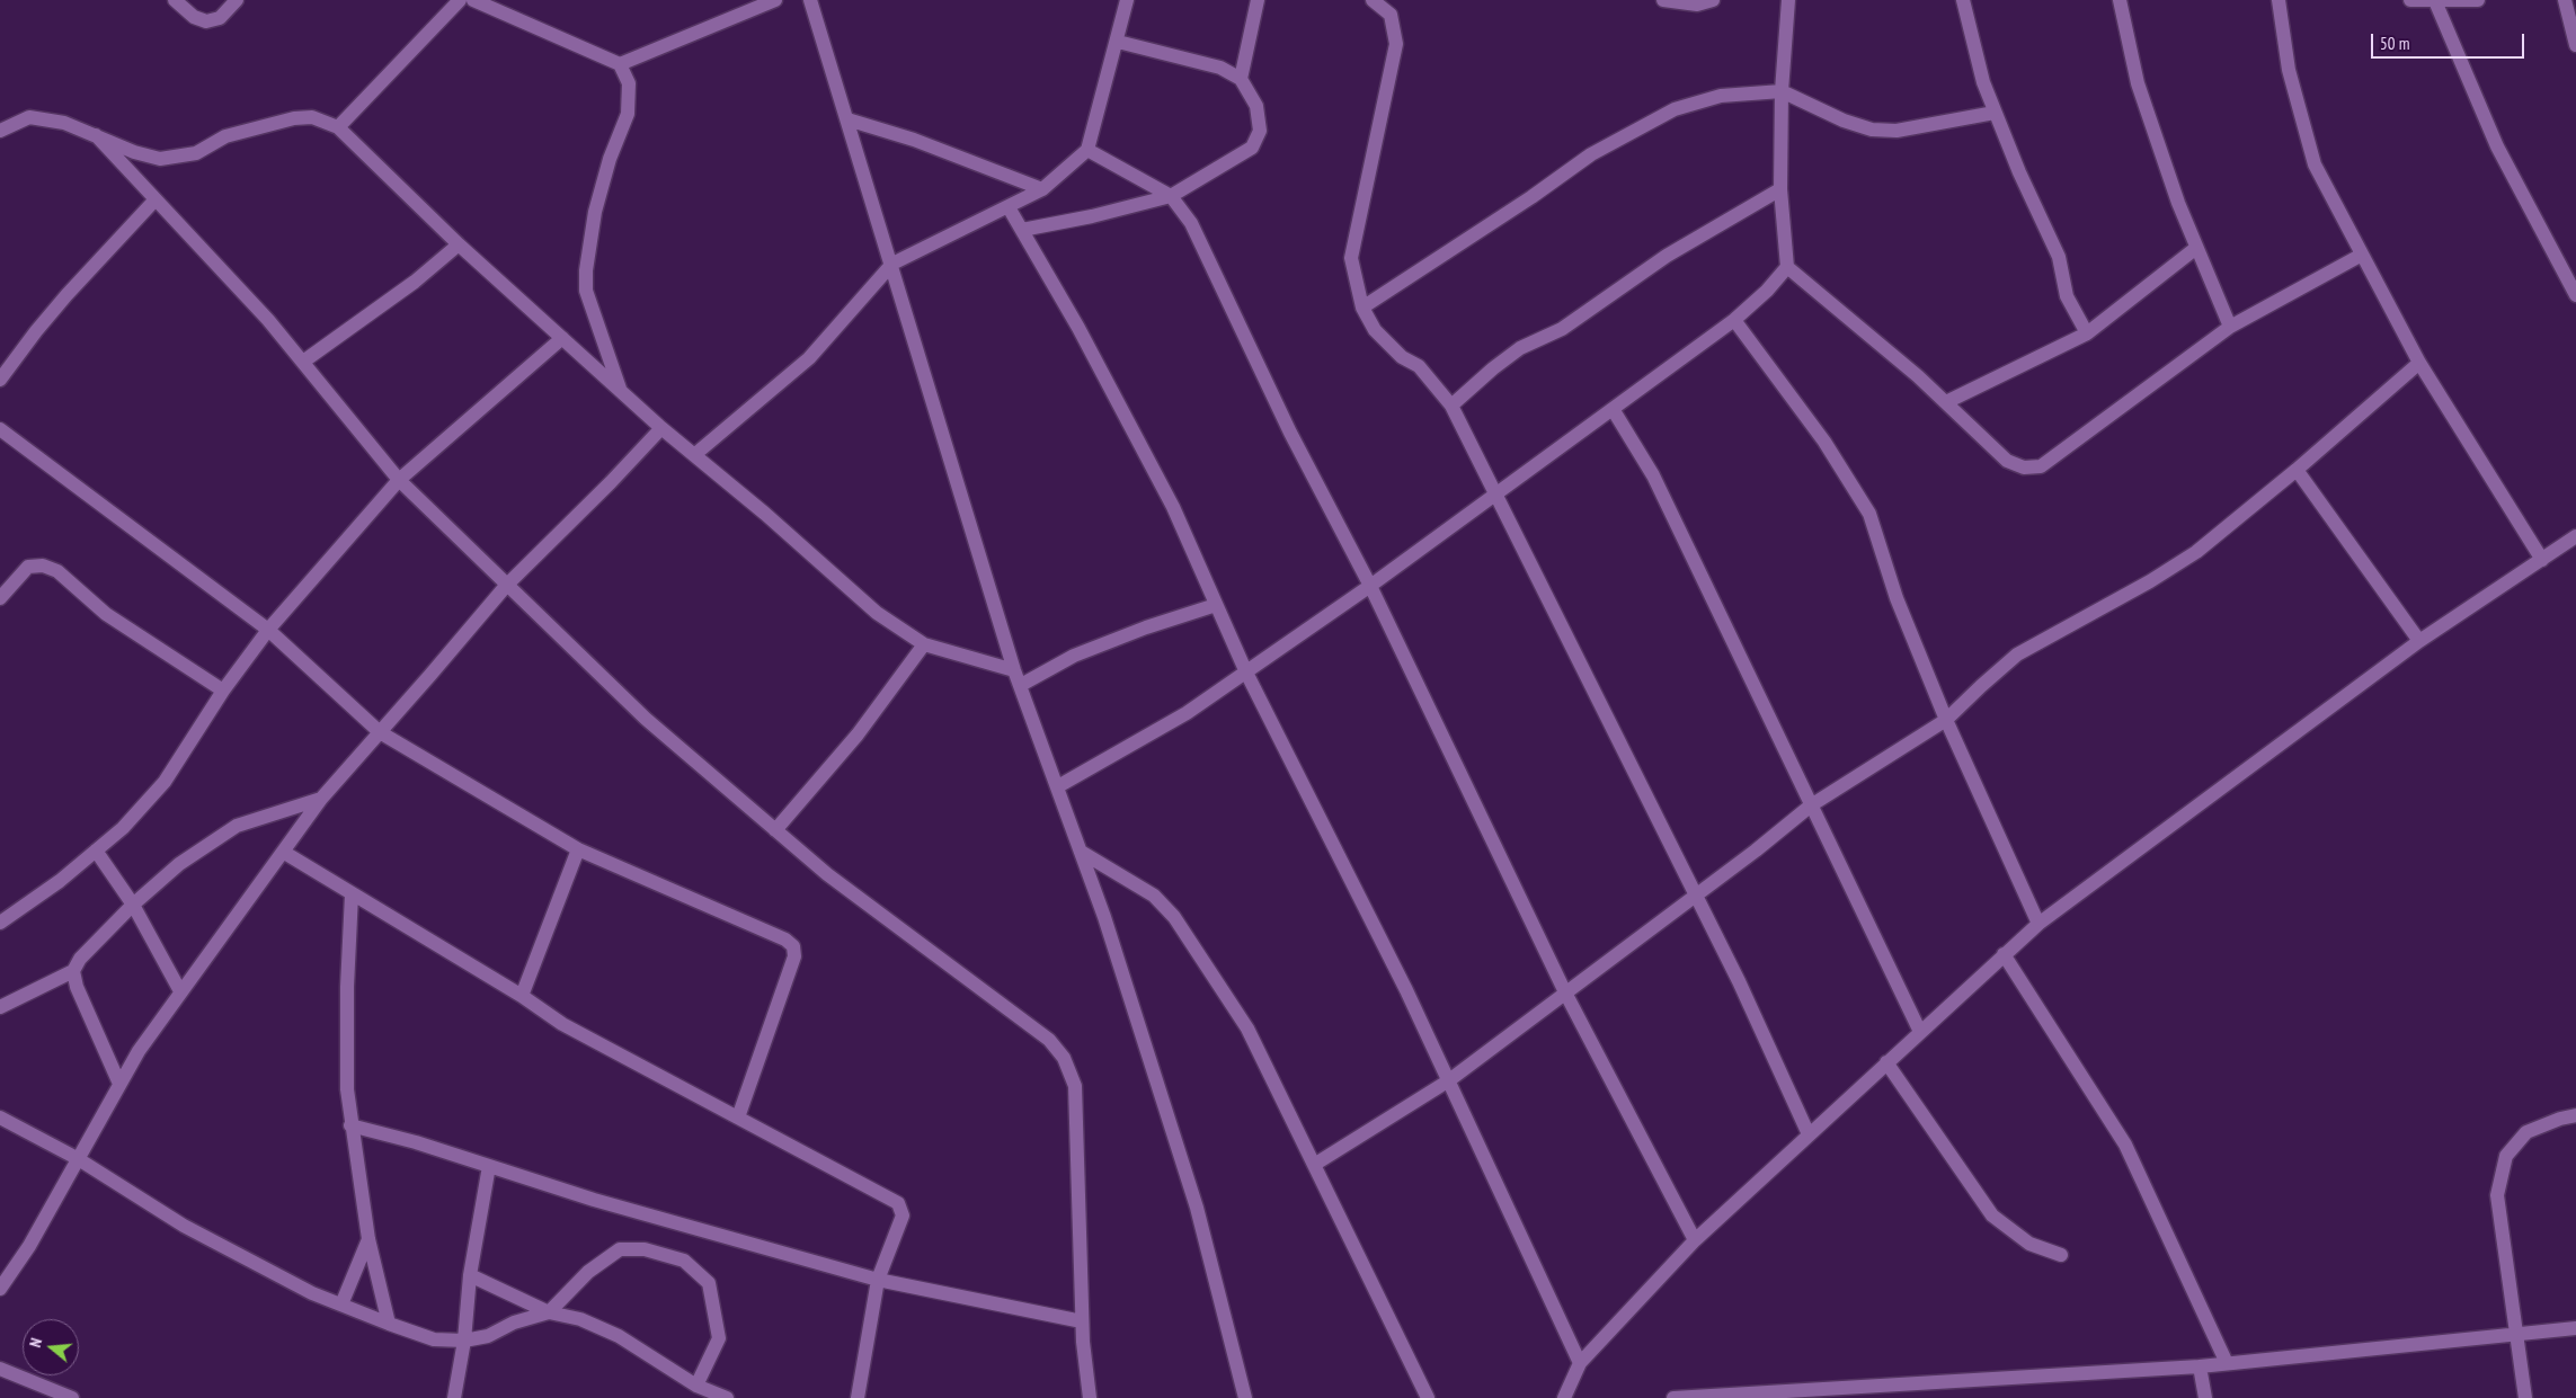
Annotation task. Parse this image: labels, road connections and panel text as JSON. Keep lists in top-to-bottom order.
{
  "scale_bar": "50 m",
  "north": "left"
}
